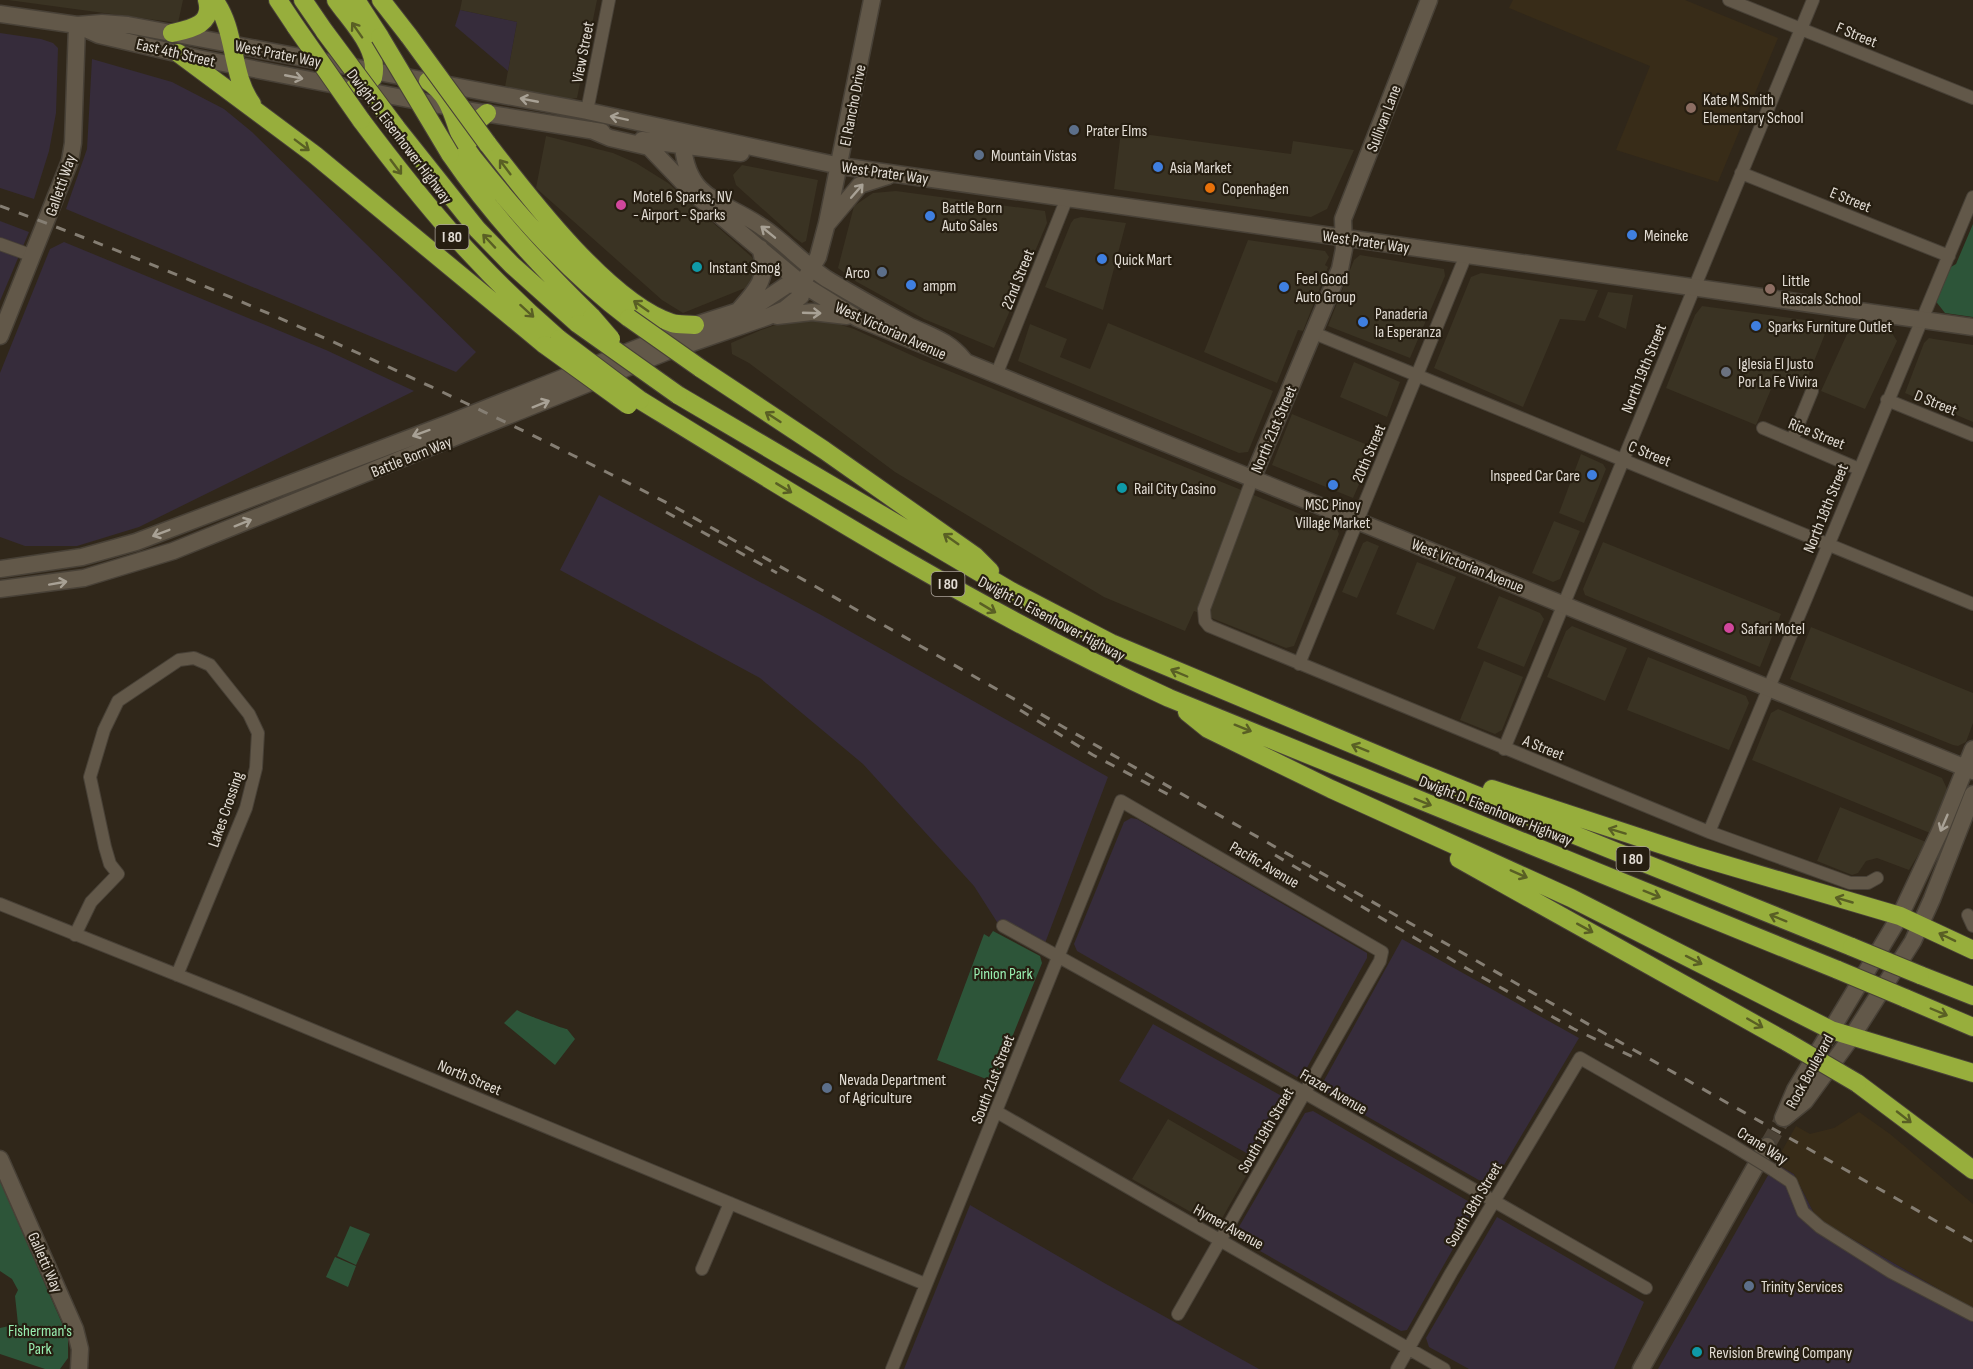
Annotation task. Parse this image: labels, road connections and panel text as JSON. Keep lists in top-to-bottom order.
{
  "streets": {
    "highway": ["Dwight D. Eisenhower Highway", "I 80"],
    "main road": [
      "East 4th Street",
      "West Prater Way",
      "El Rancho Drive",
      "Sullivan Lane",
      "Galletti Way",
      "West Victorian Avenue",
      "North 21st Street",
      "Battle Born Way",
      "Rock Boulevard"
    ],
    "street": [
      "F Street",
      "View Street",
      "E Street",
      "22nd Street",
      "North 19th Street",
      "D Street",
      "Rice Street",
      "20th Street",
      "C Street",
      "North 18th Street",
      "A Street",
      "Lakes Crossing",
      "Pacific Avenue",
      "North Street",
      "South 21st Street",
      "Frazer Avenue",
      "South 19th Street",
      "Crane Way",
      "South 18th Street",
      "Hymer Avenue"
    ]
  },
  "crossings": [
    ["F Street", "North 19th Street"],
    ["East 4th Street", "West Prater Way"],
    ["East 4th Street", "Galletti Way"],
    ["View Street", "West Prater Way"],
    ["West Prater Way", "El Rancho Drive"],
    ["West Prater Way", "Sullivan Lane"],
    ["West Prater Way", "Galletti Way"],
    ["West Prater Way", "22nd Street"],
    ["West Prater Way", "West Victorian Avenue"],
    ["West Prater Way", "North 19th Street"],
    ["West Prater Way", "North 21st Street"],
    ["West Prater Way", "20th Street"],
    ["West Prater Way", "North 18th Street"],
    ["El Rancho Drive", "West Victorian Avenue"],
    ["El Rancho Drive", "Battle Born Way"],
    ["Sullivan Lane", "North 21st Street"],
    ["E Street", "North 19th Street"],
    ["E Street", "North 18th Street"],
    ["22nd Street", "West Victorian Avenue"],
    ["West Victorian Avenue", "North 19th Street"],
    ["West Victorian Avenue", "North 21st Street"],
    ["West Victorian Avenue", "20th Street"],
    ["West Victorian Avenue", "Battle Born Way"],
    ["West Victorian Avenue", "North 18th Street"],
    ["West Victorian Avenue", "Rock Boulevard"],
    ["North 19th Street", "C Street"],
    ["North 19th Street", "A Street"],
    ["D Street", "North 18th Street"],
    ["North 21st Street", "C Street"],
    ["North 21st Street", "A Street"],
    ["Rice Street", "North 18th Street"],
    ["20th Street", "C Street"],
    ["20th Street", "A Street"],
    ["C Street", "North 18th Street"],
    ["North 18th Street", "A Street"],
    ["Lakes Crossing", "North Street"],
    ["Pacific Avenue", "South 21st Street"],
    ["Pacific Avenue", "South 19th Street"],
    ["North Street", "South 21st Street"],
    ["South 21st Street", "Frazer Avenue"],
    ["South 21st Street", "Hymer Avenue"],
    ["Frazer Avenue", "South 19th Street"],
    ["Frazer Avenue", "South 18th Street"],
    ["South 19th Street", "Hymer Avenue"],
    ["Crane Way", "South 18th Street"],
    ["South 18th Street", "Hymer Avenue"]
  ],
  "parks": ["Pinion Park", "Fisherman's Park"],
  "places": [
    "Kate M Smith Elementary School",
    "Prater Elms",
    "Mountain Vistas",
    "Asia Market",
    "Copenhagen",
    "Motel 6 Sparks, NV - Airport - Sparks",
    "Battle Born Auto Sales",
    "Meineke",
    "Quick Mart",
    "Instant Smog",
    "Arco",
    "ampm",
    "Feel Good Auto Group",
    "Little Rascals School",
    "Panaderia la Esperanza",
    "Sparks Furniture Outlet",
    "Iglesia El Justo Por La Fe Vivira",
    "Inspeed Car Care",
    "MSC Pinoy Village Market",
    "Rail City Casino",
    "Safari Motel",
    "Nevada Department of Agriculture",
    "Trinity Services",
    "Revision Brewing Company"
  ]
}
